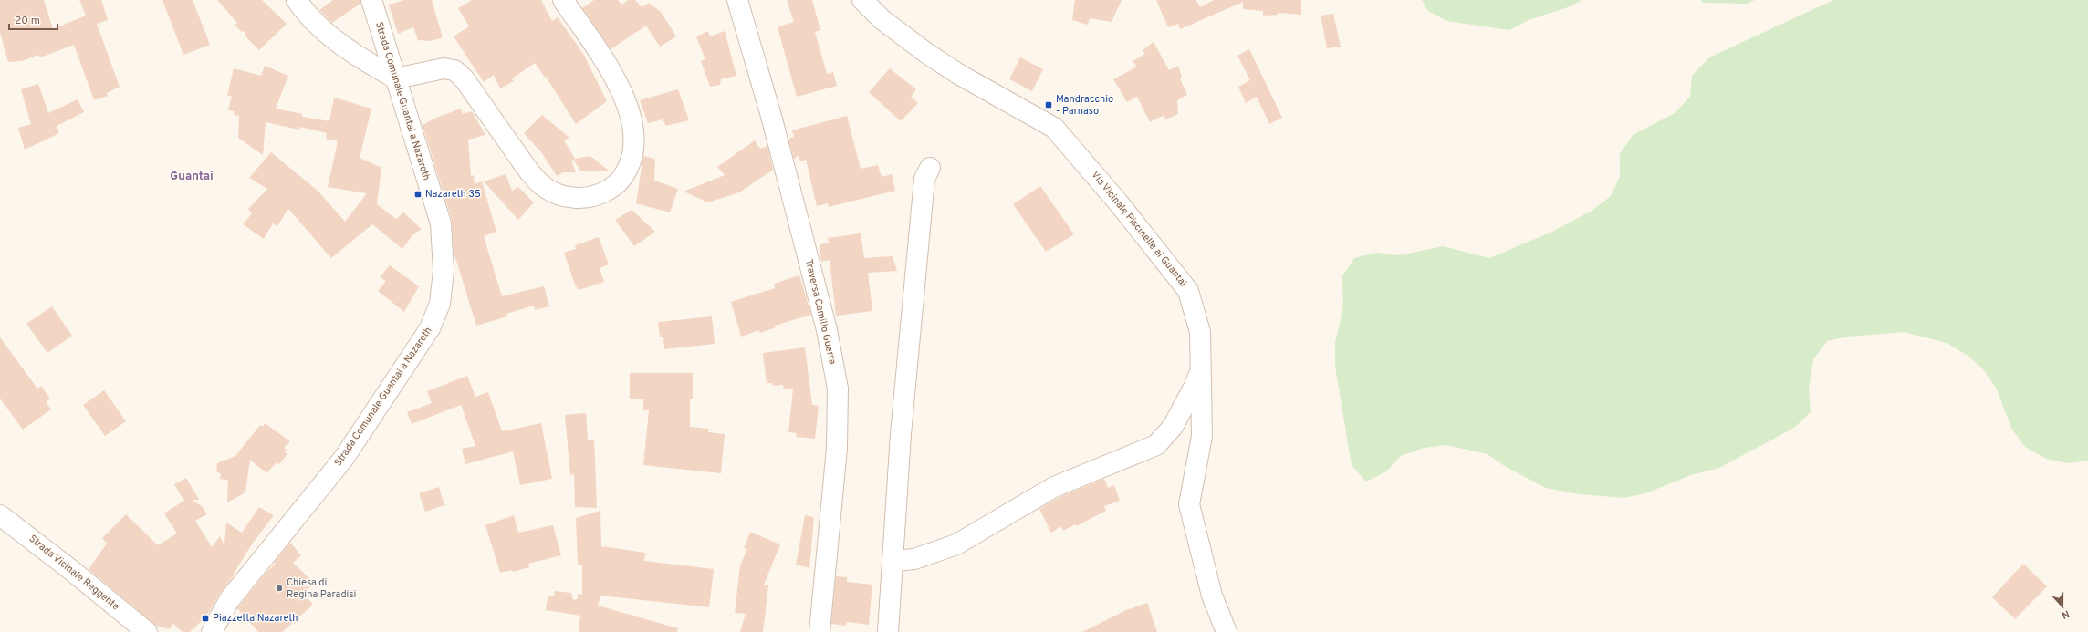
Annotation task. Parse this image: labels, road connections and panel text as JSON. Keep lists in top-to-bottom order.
{
  "streets": {
    "street": [
      "Strada Comunale Guantai a Nazareth",
      "Via Vicinale Piscinelle ai Guantai",
      "Traversa Camillo Guerra",
      "Strada Vicinale Reggente"
    ]
  },
  "districts": ["Guantai"],
  "places": {
    "transit": ["Mandracchio - Parnaso", "Nazareth 35", "Piazzetta Nazareth"],
    "other": ["Chiesa di Regina Paradisi"]
  },
  "scale_bar": "20 m",
  "north": "bottom"
}
